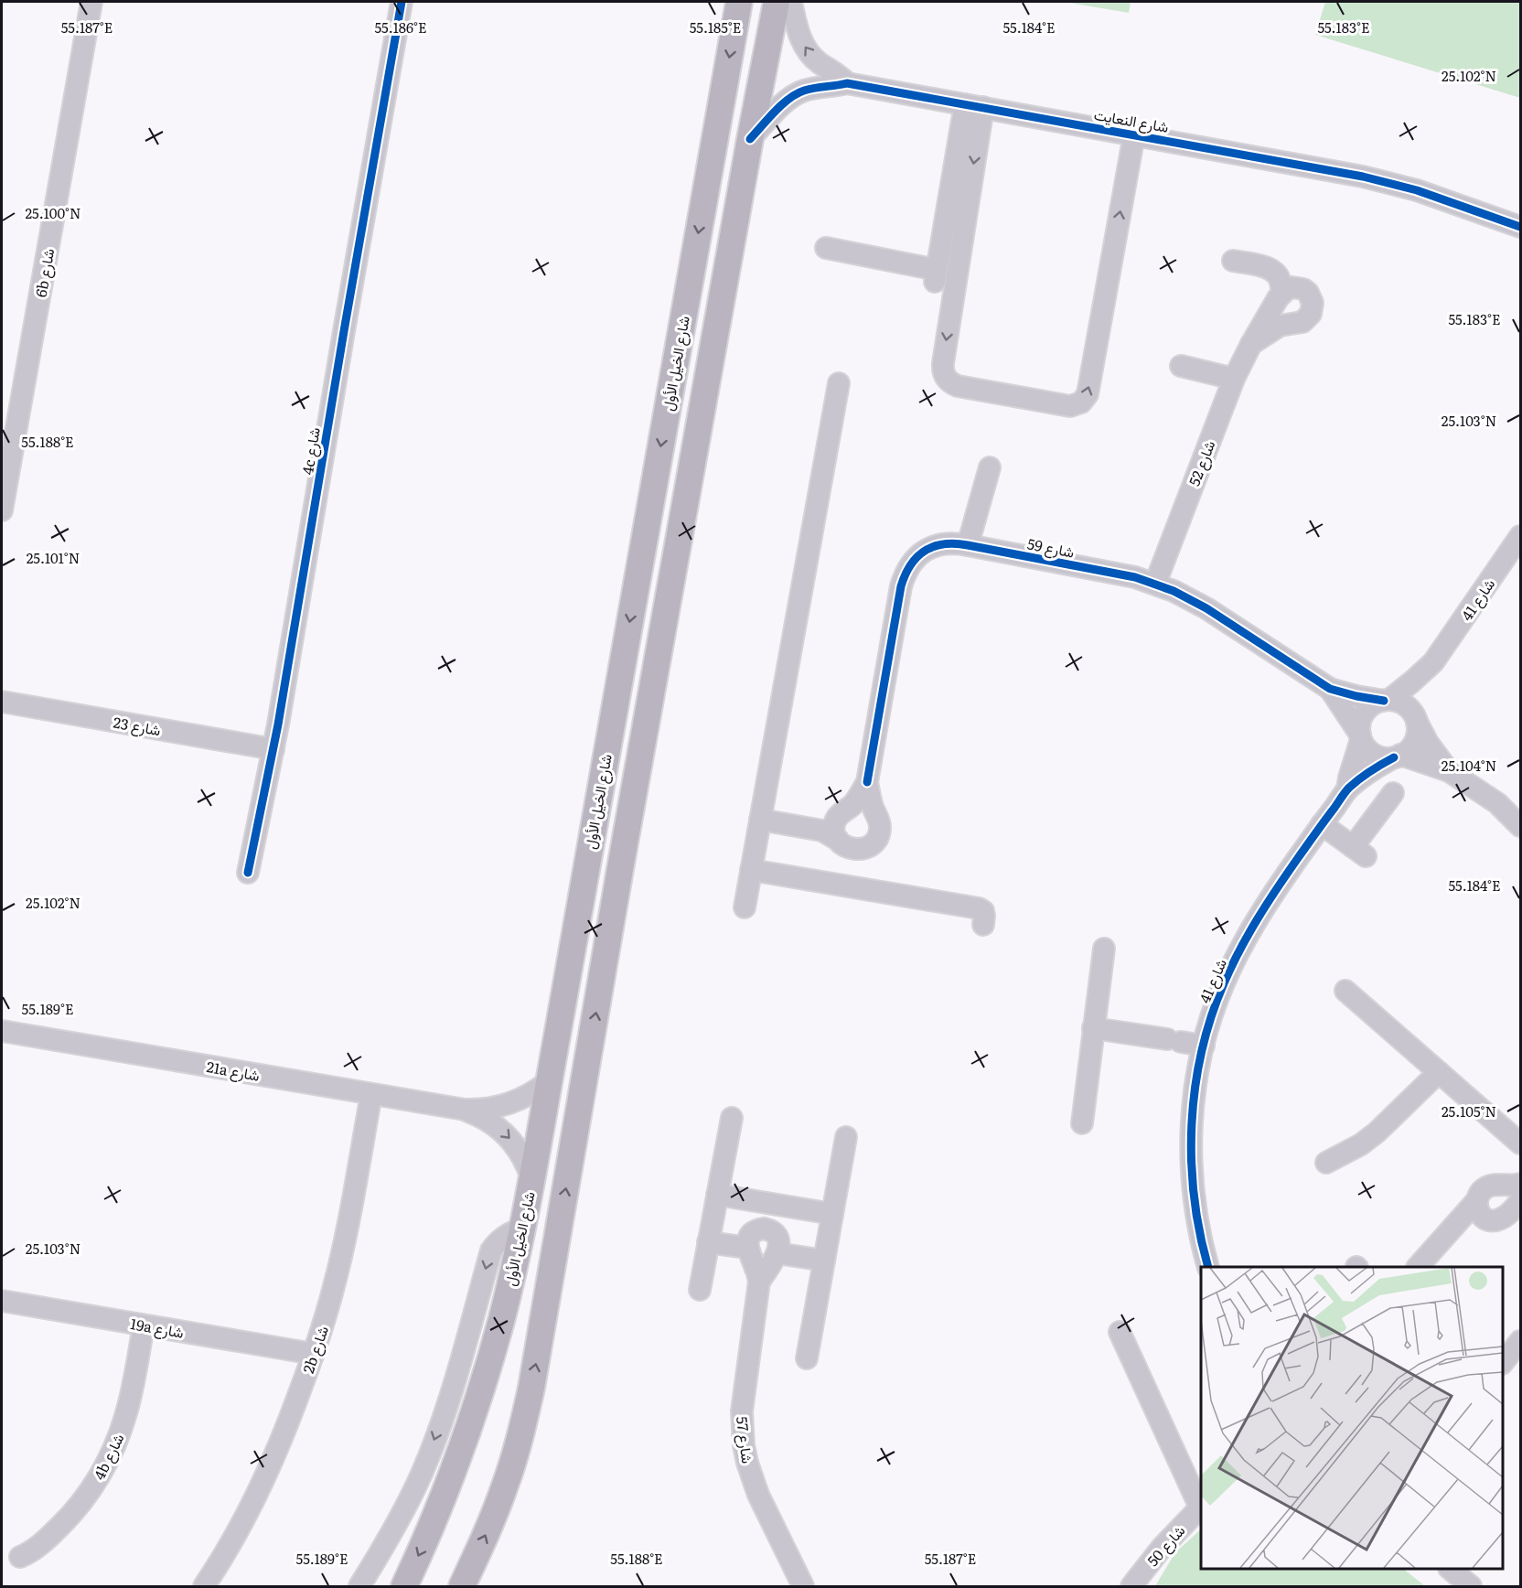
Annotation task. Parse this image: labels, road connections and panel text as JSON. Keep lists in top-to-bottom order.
{
  "streets": {
    "main road": ["شارع الخيل الأول"],
    "street": [
      "شارع النعايت",
      "6b شارع",
      "4c شارع",
      "شارع 52",
      "شارع 59",
      "شارع 41",
      "شارع 23",
      "21a شارع",
      "19a شارع",
      "2b شارع",
      "شارع 57",
      "4b شارع",
      "شارع 50"
    ]
  },
  "crossings": [
    ["شارع الخيل الأول", "21a شارع"],
    ["4c شارع", "شارع 23"],
    ["شارع 52", "شارع 59"],
    ["شارع 59", "شارع 41"],
    ["21a شارع", "2b شارع"],
    ["19a شارع", "2b شارع"],
    ["19a شارع", "4b شارع"]
  ],
  "coordinates": [
    "55.187°E",
    "55.186°E",
    "55.185°E",
    "55.184°E",
    "55.183°E",
    "25.102°N",
    "25.100°N",
    "25.103°N",
    "55.188°E",
    "25.101°N",
    "25.104°N",
    "55.189°E",
    "25.105°N"
  ]
}
